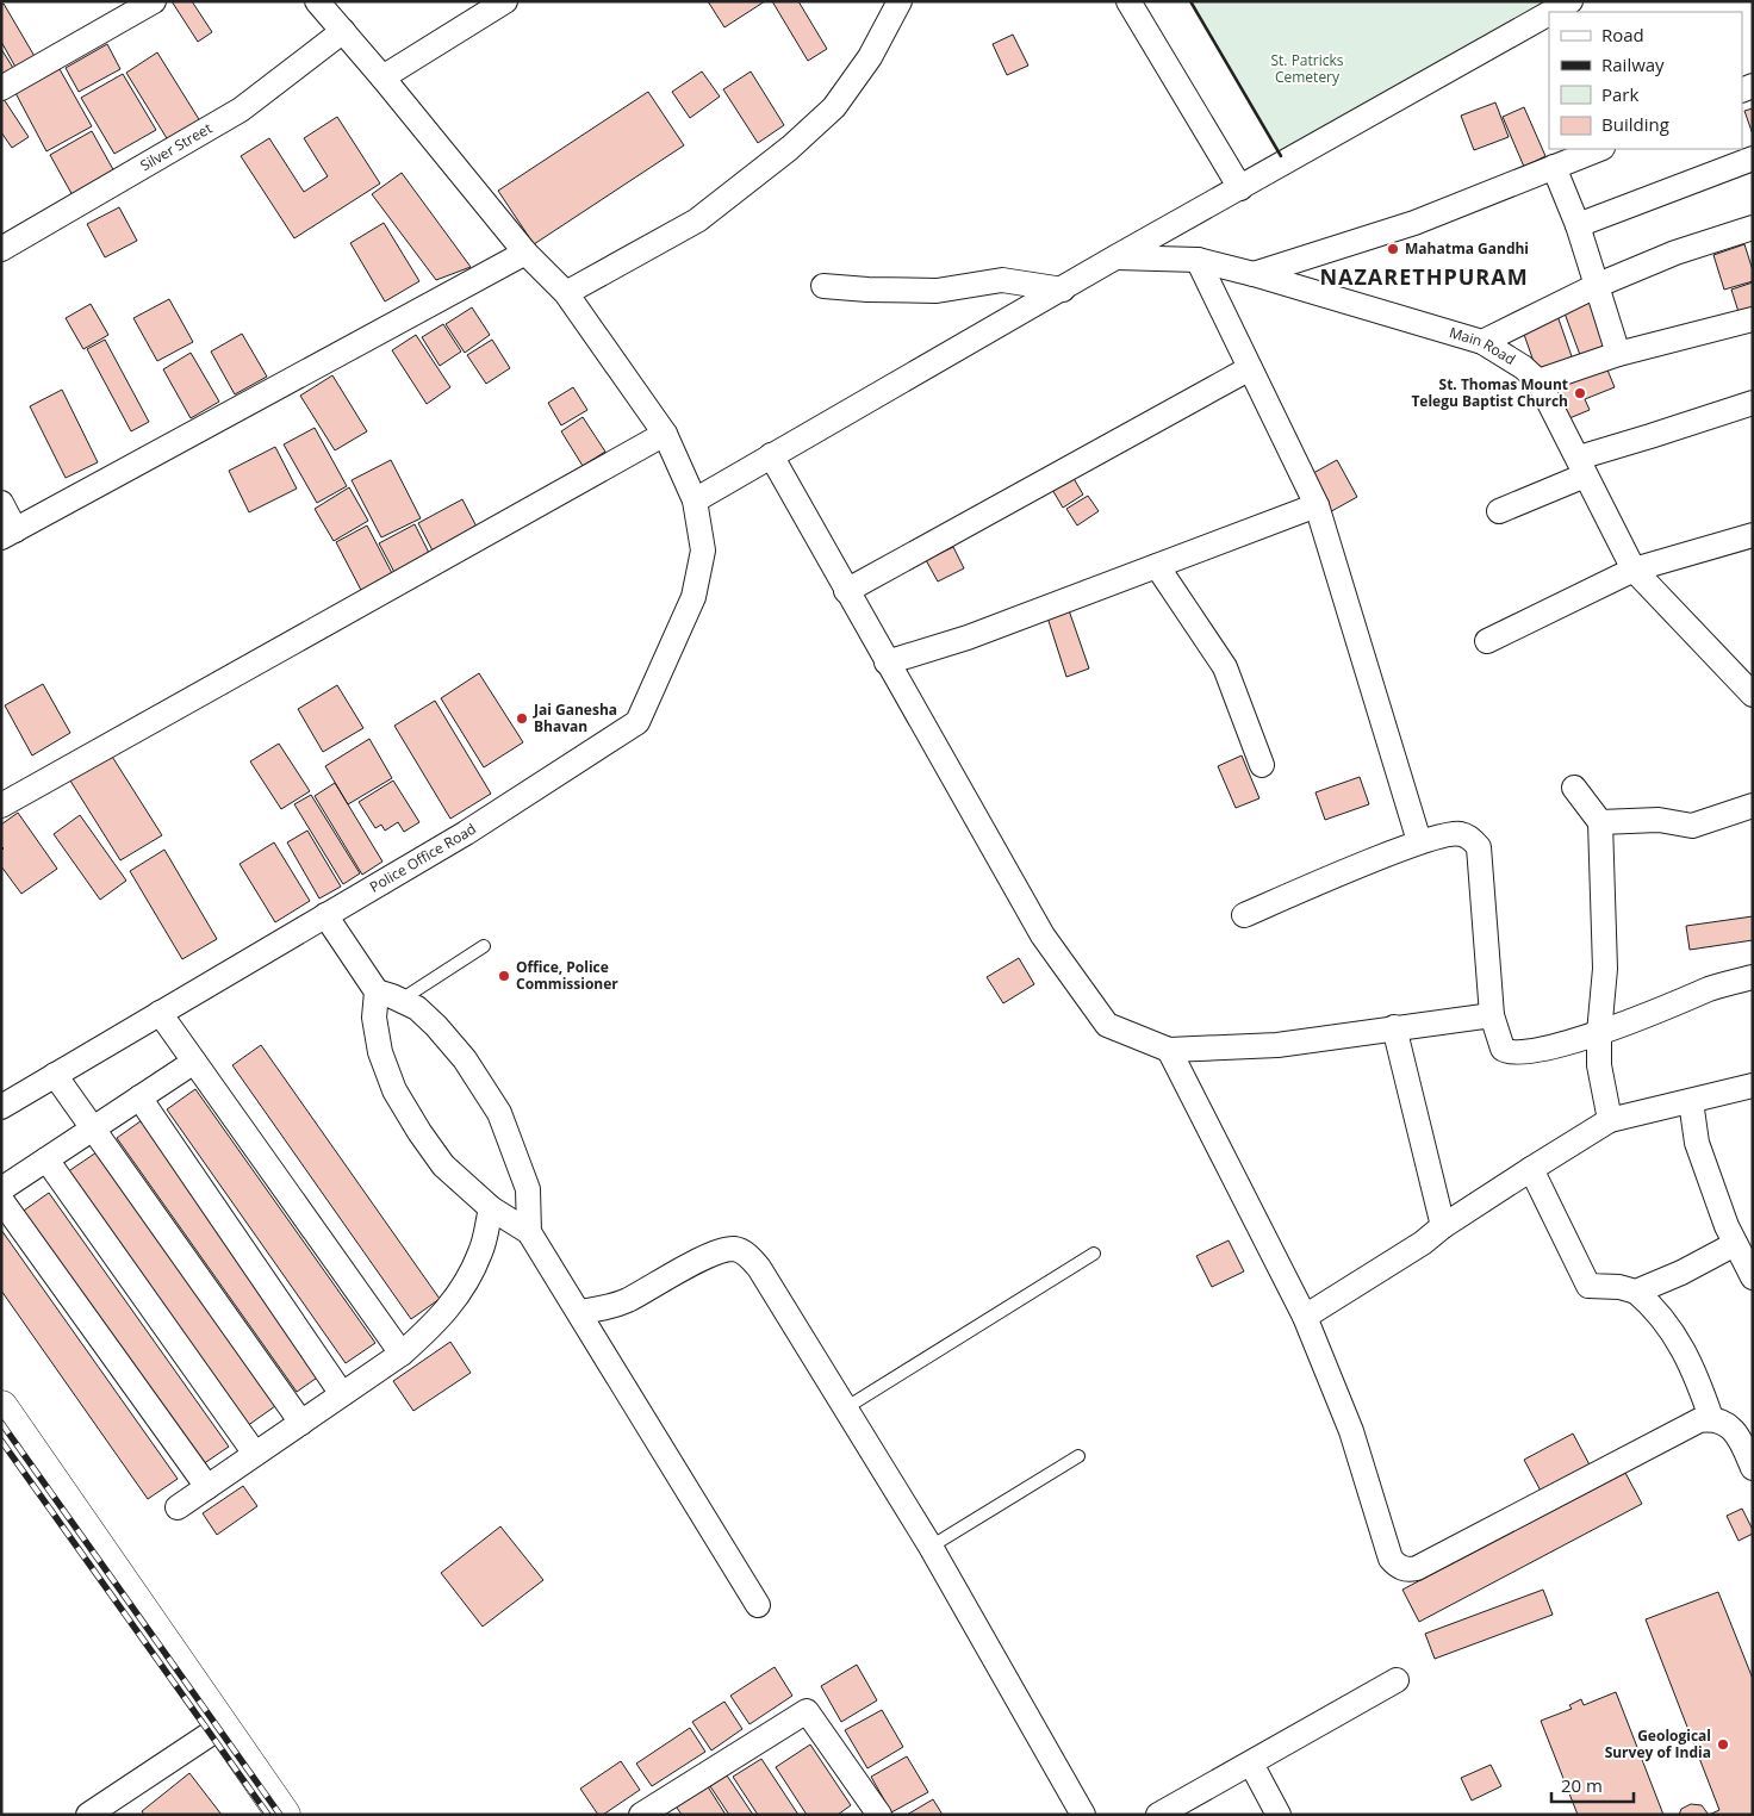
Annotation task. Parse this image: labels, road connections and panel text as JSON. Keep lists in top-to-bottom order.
{
  "streets": {
    "street": ["Silver Street", "Main Road", "Police Office Road"]
  },
  "crossings": [
    ["Silver Street", "Police Office Road"]
  ],
  "districts": ["NAZARETHPURAM"],
  "parks": ["St. Patricks Cemetery"],
  "places": [
    "Mahatma Gandhi",
    "St. Thomas Mount Telegu Baptist Church",
    "Jai Ganesha Bhavan",
    "Office, Police Commissioner",
    "Geological Survey of India"
  ],
  "legend": [
    "Road",
    "Railway",
    "Park",
    "Building"
  ],
  "scale_bar": "20 m"
}
